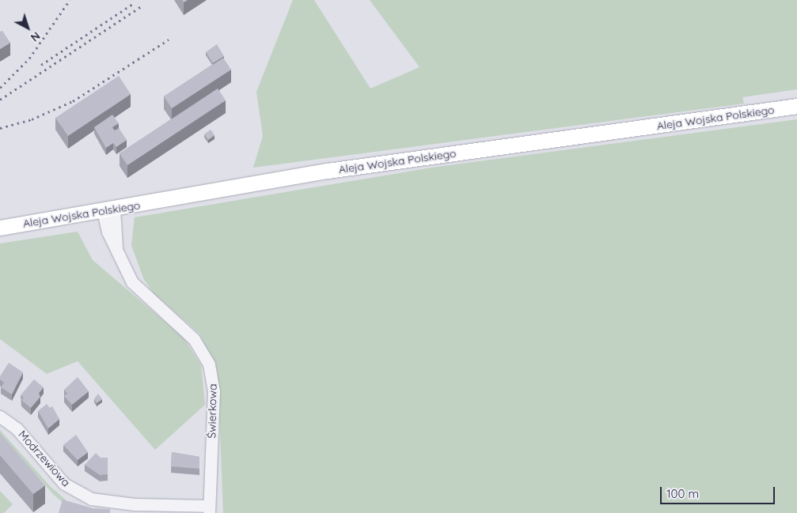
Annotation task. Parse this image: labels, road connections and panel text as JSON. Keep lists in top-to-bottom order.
{
  "streets": {
    "main road": ["Aleja Wojska Polskiego"],
    "street": ["Świerkowa", "Modrzewiowa"]
  },
  "crossings": [
    ["Aleja Wojska Polskiego", "Świerkowa"],
    ["Świerkowa", "Modrzewiowa"]
  ],
  "scale_bar": "100 m",
  "north": "bottom right"
}
